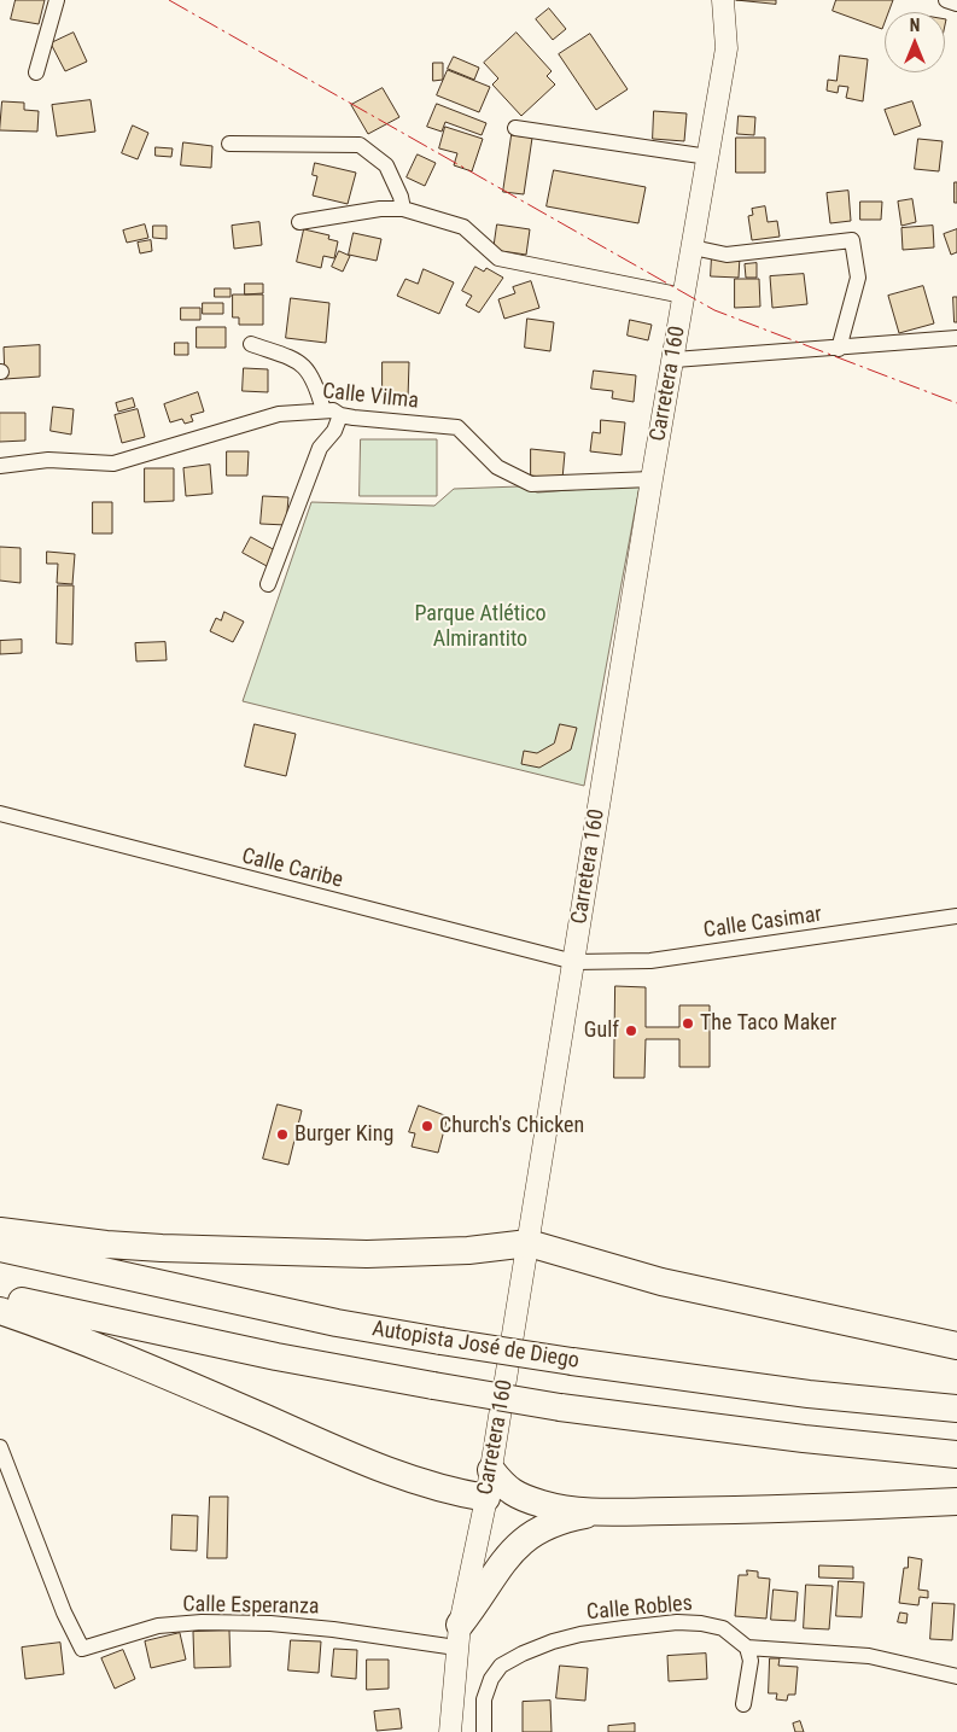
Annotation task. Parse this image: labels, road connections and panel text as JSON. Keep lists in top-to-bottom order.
{
  "streets": {
    "highway": ["Autopista José de Diego"],
    "street": [
      "Carretera 160",
      "Calle Vilma",
      "Calle Caribe",
      "Calle Casimar",
      "Calle Esperanza",
      "Calle Robles"
    ]
  },
  "crossings": [
    ["Carretera 160", "Calle Vilma"],
    ["Carretera 160", "Calle Caribe"],
    ["Carretera 160", "Calle Casimar"],
    ["Carretera 160", "Calle Esperanza"],
    ["Calle Caribe", "Calle Casimar"]
  ],
  "parks": ["Parque Atlético Almirantito"],
  "places": [
    "The Taco Maker",
    "Gulf",
    "Church's Chicken",
    "Burger King"
  ],
  "north": "top"
}
